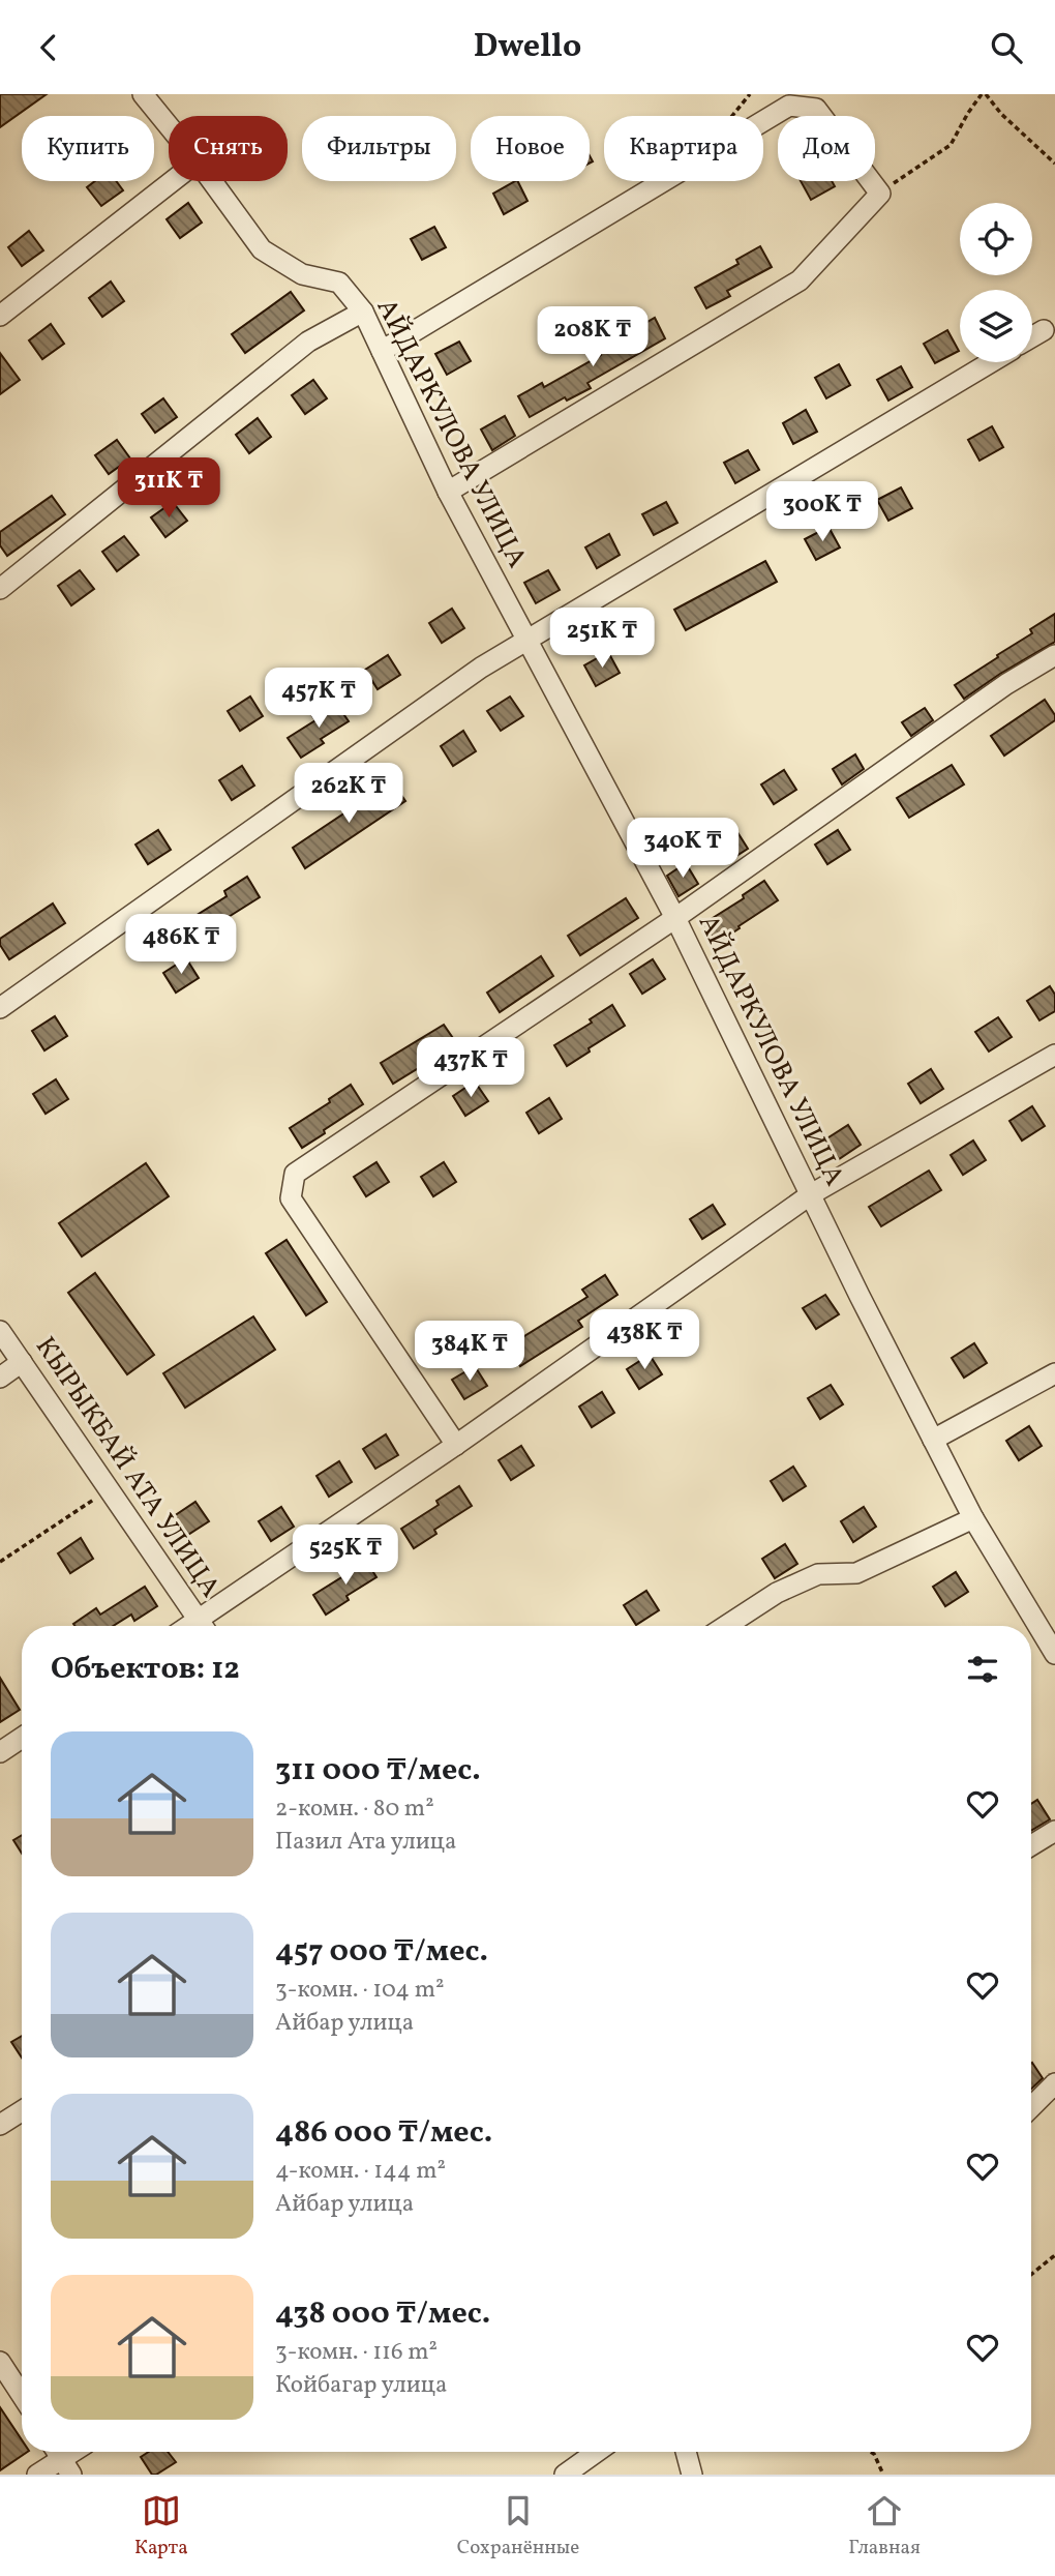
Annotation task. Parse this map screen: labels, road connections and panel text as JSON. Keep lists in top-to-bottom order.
{
  "streets": {
    "street": ["АЙДАРКУЛОВА УЛИЦА", "КЫРЫКБАЙ АТА УЛИЦА"]
  },
  "page": {
    "header": "Dwello",
    "chip": [
      "Купить",
      "Снять",
      "Фильтры",
      "Новое",
      "Квартира",
      "Дом"
    ],
    "price": [
      "208K ₸",
      "311K ₸",
      "300K ₸",
      "251K ₸",
      "457K ₸",
      "262K ₸",
      "340K ₸",
      "486K ₸",
      "437K ₸",
      "438K ₸",
      "384K ₸",
      "525K ₸"
    ],
    "heading": "Объектов: 12",
    "list": [
      {
        "name": "311 000 ₸/мес.",
        "note": "2-комн. · 80 m² · Пазил Ата улица"
      },
      {
        "name": "457 000 ₸/мес.",
        "note": "3-комн. · 104 m² · Айбар улица"
      },
      {
        "name": "486 000 ₸/мес.",
        "note": "4-комн. · 144 m² · Айбар улица"
      },
      {
        "name": "438 000 ₸/мес.",
        "note": "3-комн. · 116 m² · Койбагар улица"
      }
    ],
    "tabs": ["Карта", "Сохранённые", "Главная"]
  }
}
